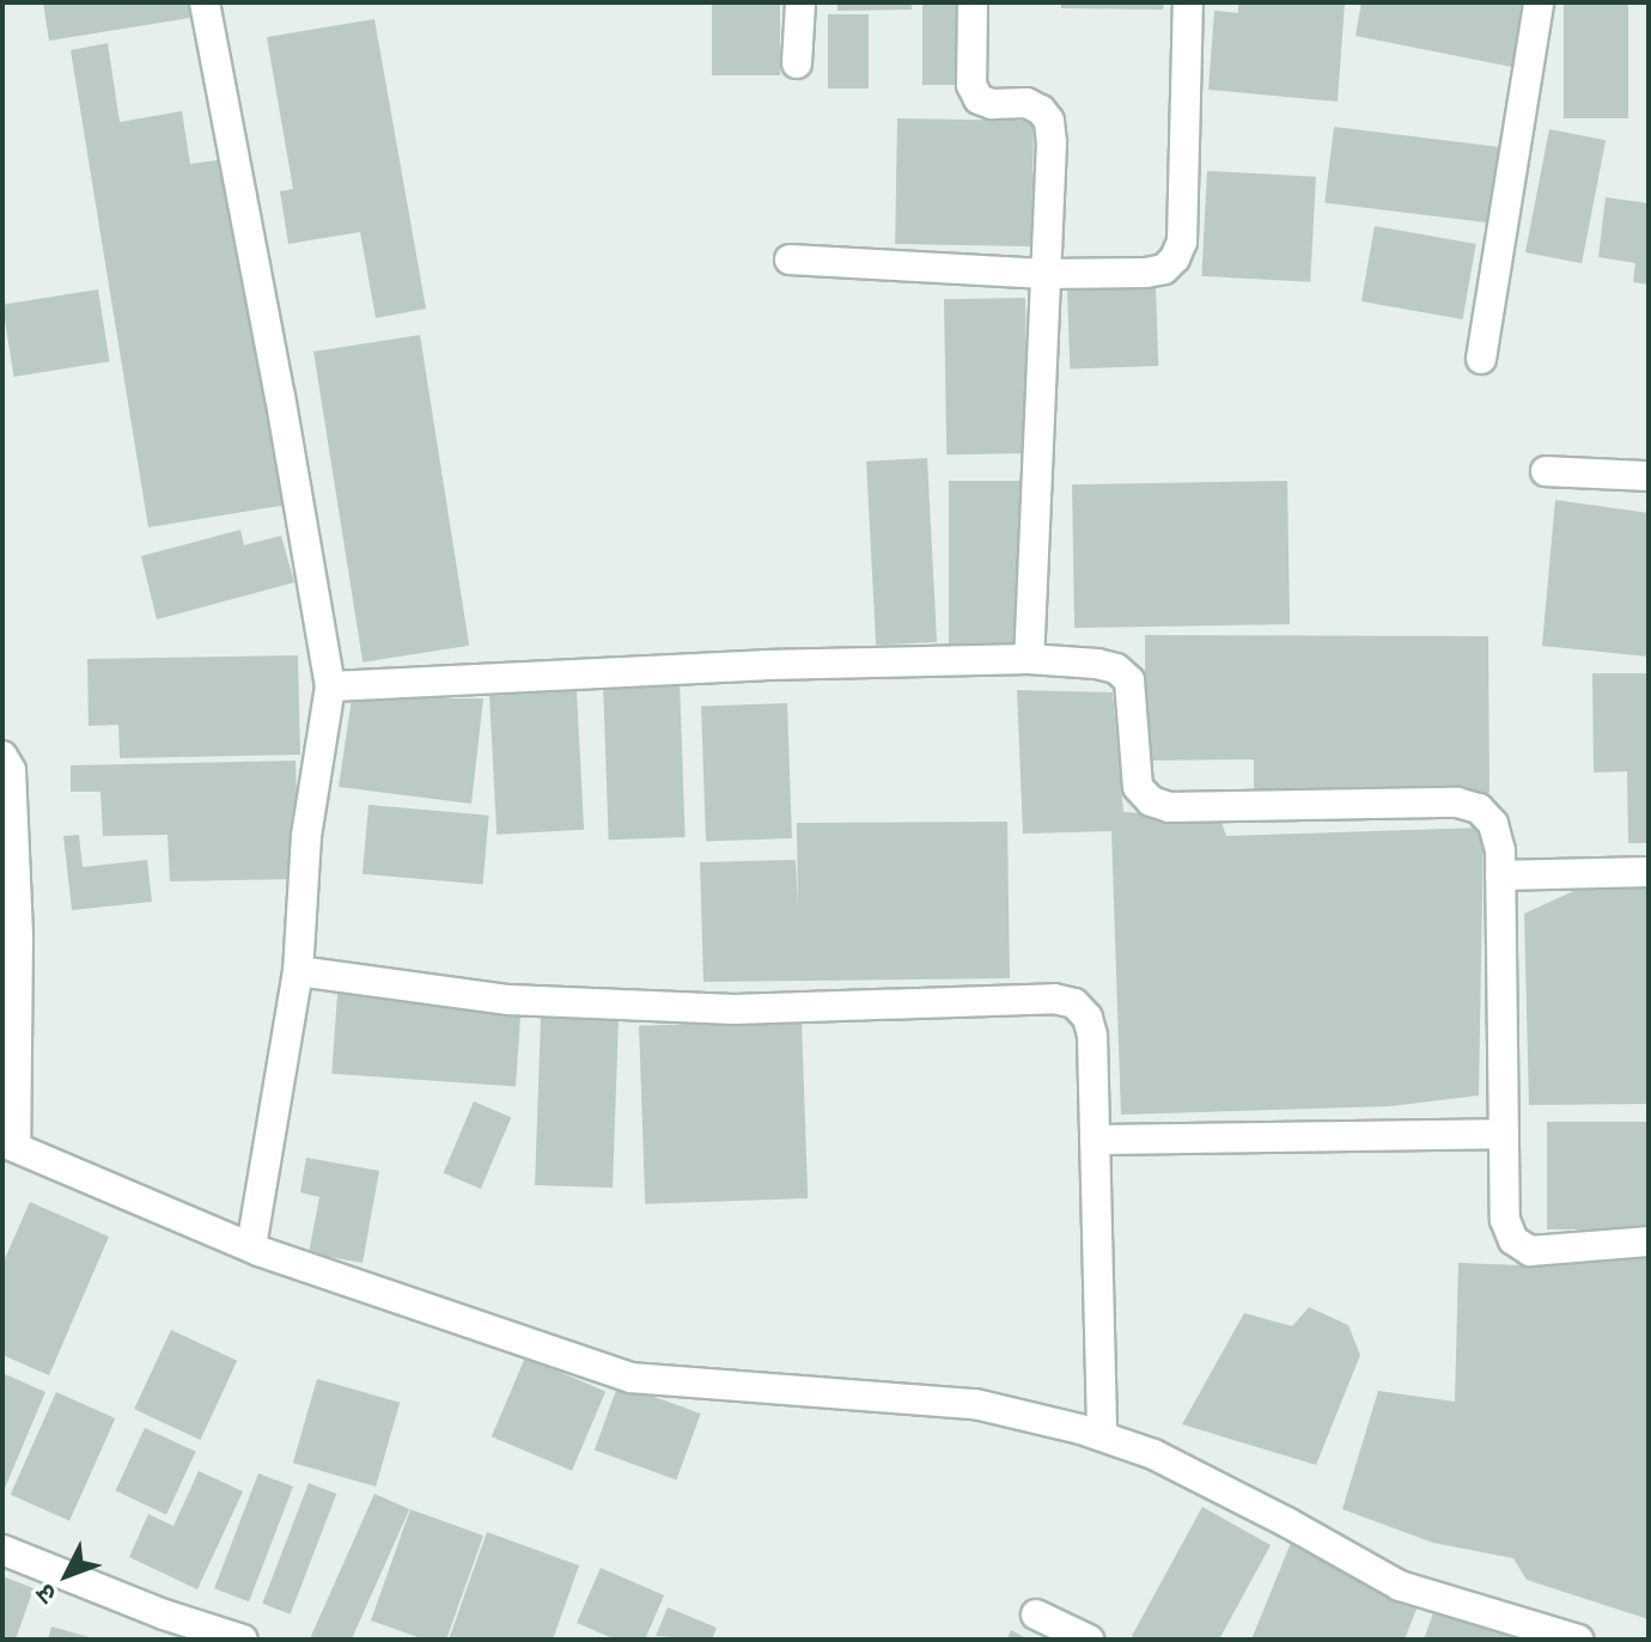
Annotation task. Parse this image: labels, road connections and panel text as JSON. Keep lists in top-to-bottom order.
{
  "north": "bottom left"
}
